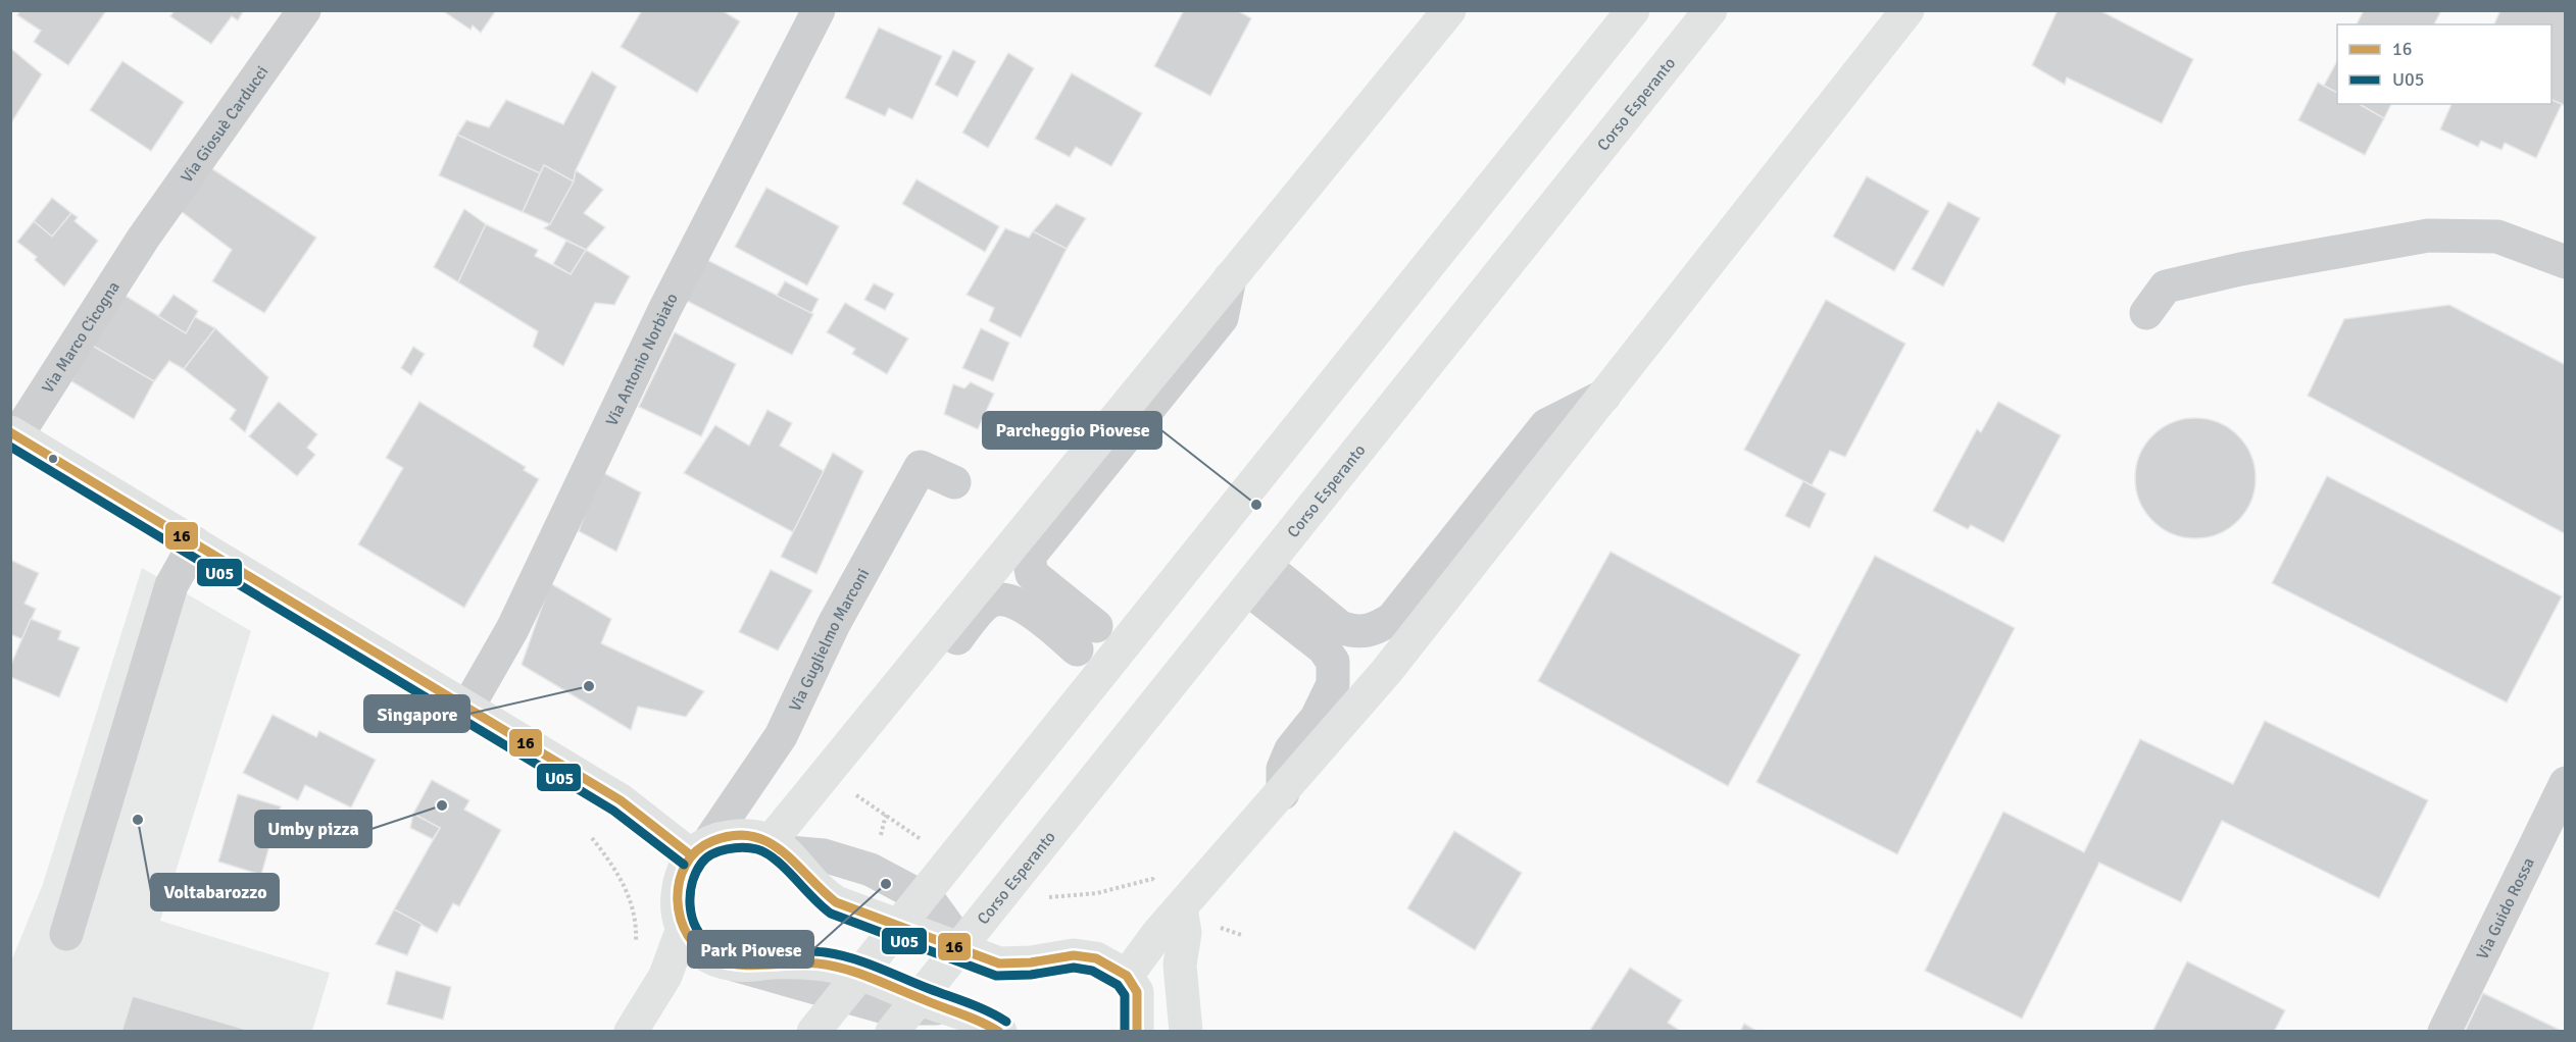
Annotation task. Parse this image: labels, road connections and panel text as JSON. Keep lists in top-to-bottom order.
{
  "streets": {
    "main road": ["Corso Esperanto"],
    "street": [
      "Via Giosuè Carducci",
      "Via Marco Cicogna",
      "Via Antonio Norbiato",
      "Via Guglielmo Marconi",
      "Via Guido Rossa"
    ]
  },
  "crossings": [
    ["Via Giosuè Carducci", "Via Marco Cicogna"]
  ],
  "places": [
    "Parcheggio Piovese",
    "Singapore",
    "Umby pizza",
    "Voltabarozzo",
    "Park Piovese"
  ],
  "lines": ["transit line 16", "transit line U05"],
  "legend": ["16", "U05"]
}
